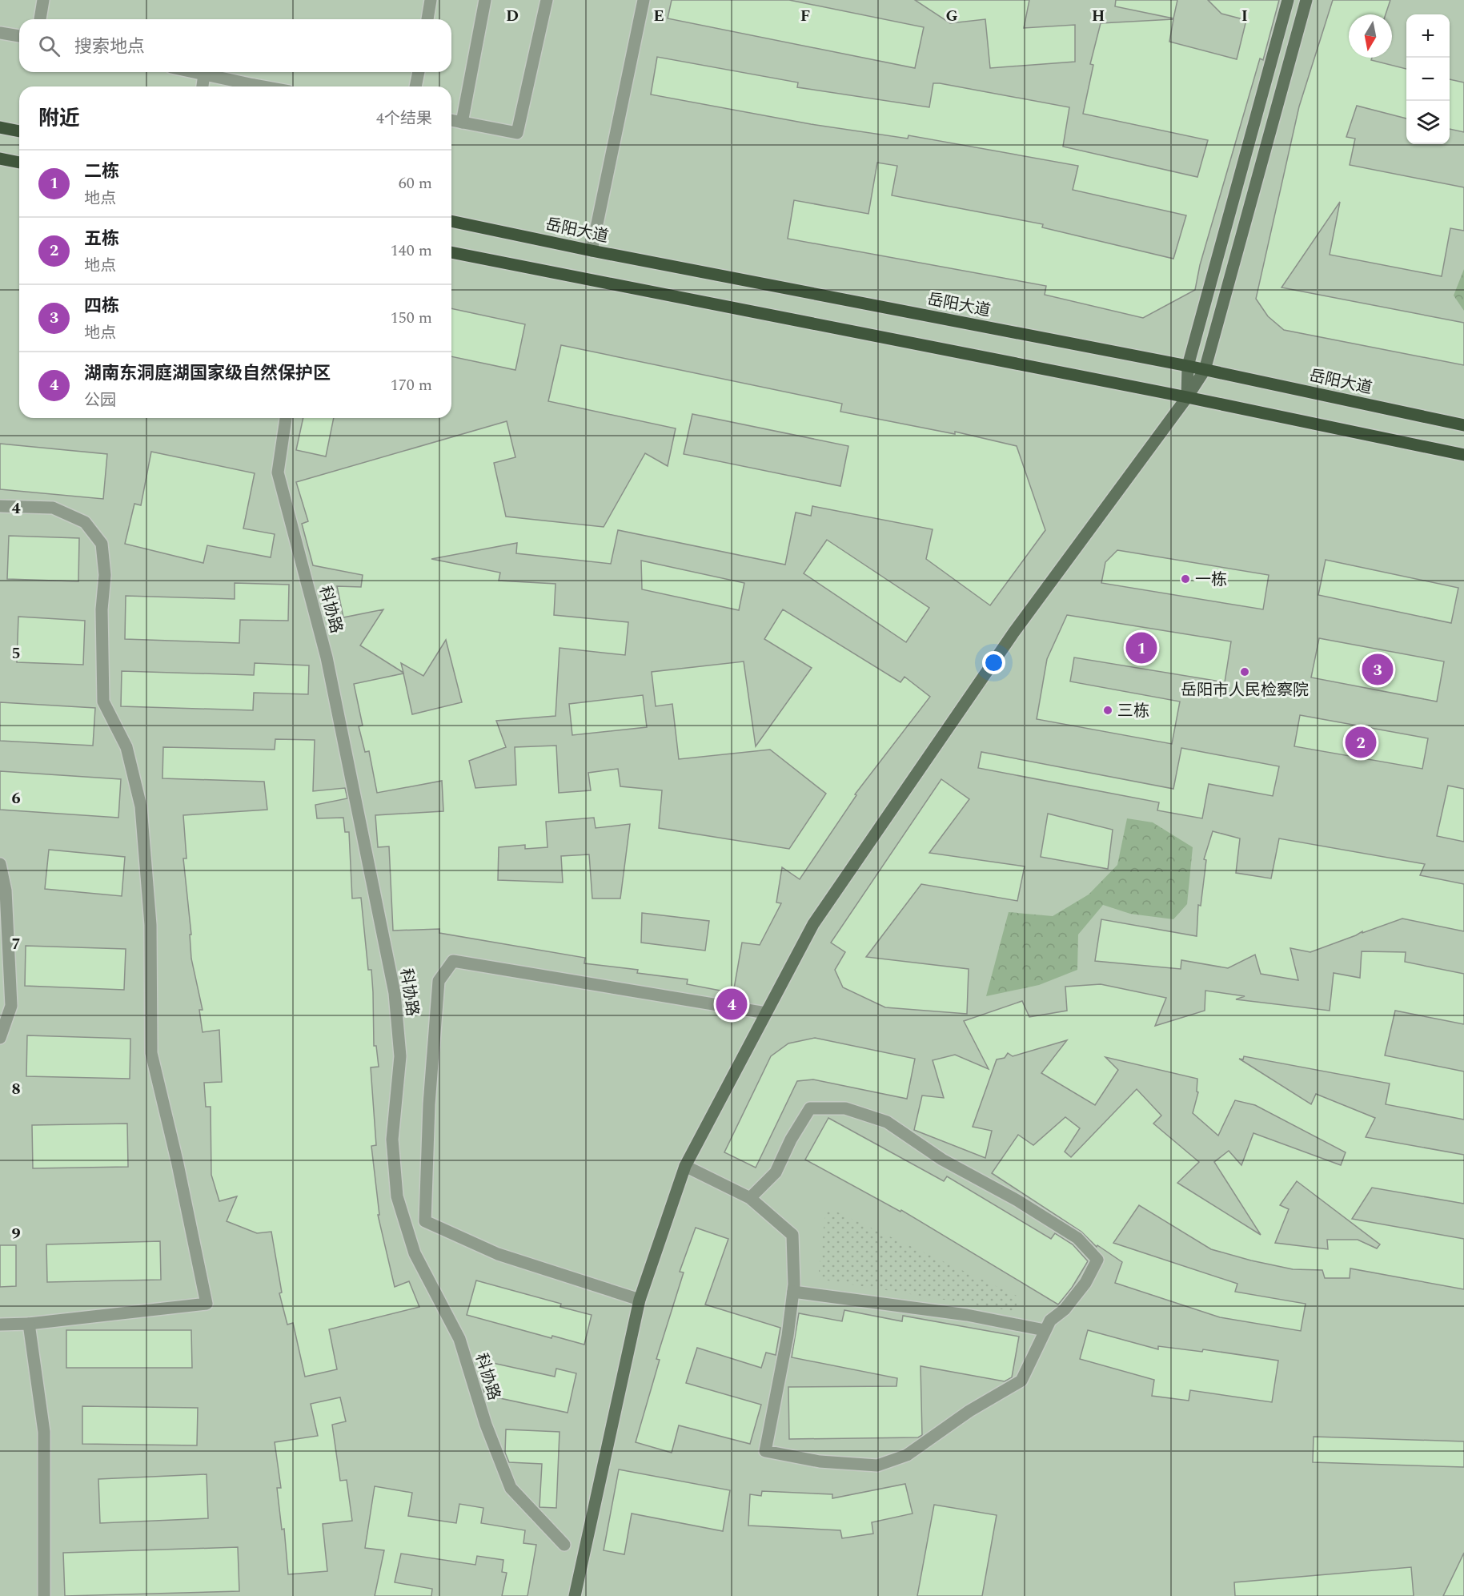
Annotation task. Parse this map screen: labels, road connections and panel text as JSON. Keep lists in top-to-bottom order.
{
  "streets": {
    "main road": ["岳阳大道"],
    "street": ["科协路"]
  },
  "places": ["一栋", "岳阳市人民检察院", "三栋"],
  "north": "bottom",
  "page": {
    "map_buttons": ["+", "−"],
    "search": "搜索地点",
    "heading": ["附近", "4个结果"],
    "list": [
      {
        "mark": "1",
        "name": "二栋",
        "note": "地点",
        "value": "60 m"
      },
      {
        "mark": "2",
        "name": "五栋",
        "note": "地点",
        "value": "140 m"
      },
      {
        "mark": "3",
        "name": "四栋",
        "note": "地点",
        "value": "150 m"
      },
      {
        "mark": "4",
        "name": "湖南东洞庭湖国家级自然保护区",
        "note": "公园",
        "value": "170 m"
      }
    ],
    "pins": [
      "1",
      "3",
      "2",
      "4"
    ]
  },
  "grid": {
    "columns": [
      "D",
      "E",
      "F",
      "G",
      "H",
      "I"
    ],
    "rows": [
      "4",
      "5",
      "6",
      "7",
      "8",
      "9"
    ]
  }
}
